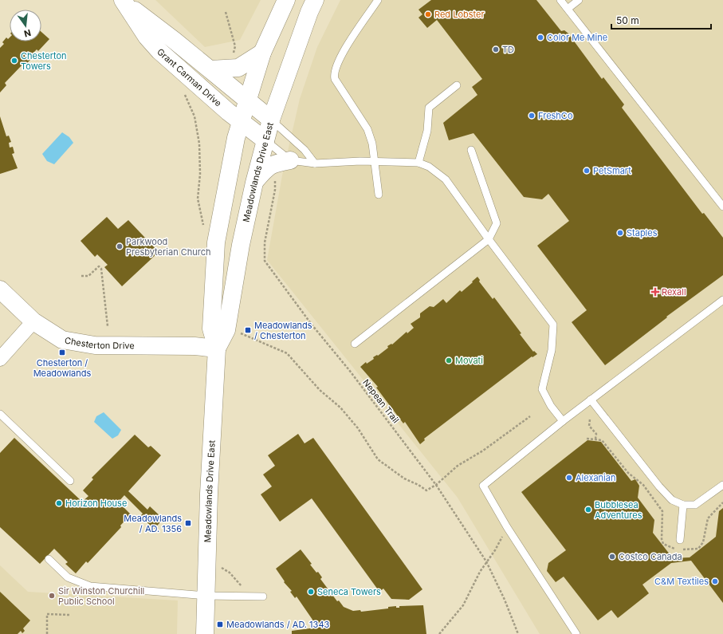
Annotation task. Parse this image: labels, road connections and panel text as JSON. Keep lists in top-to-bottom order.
{
  "streets": {
    "main road": ["Grant Carman Drive", "Meadowlands Drive East", "Chesterton Drive"],
    "path": ["Nepean Trail"]
  },
  "crossings": [
    ["Grant Carman Drive", "Meadowlands Drive East"],
    ["Meadowlands Drive East", "Chesterton Drive"]
  ],
  "places": {
    "other": [
      "Red Lobster",
      "Color Me Mine",
      "TD",
      "Chesterton Towers",
      "FreshCo",
      "PetSmart",
      "Staples",
      "Parkwood Presbyterian Church",
      "Movati",
      "Alexanian",
      "Horizon House",
      "Bubblesea Adventures",
      "Costco Canada",
      "C&M Textiles",
      "Seneca Towers",
      "Sir Winston Churchill Public School"
    ],
    "health": ["Rexall"],
    "transit": [
      "Meadowlands / Chesterton",
      "Chesterton / Meadowlands",
      "Meadowlands / AD. 1356",
      "Meadowlands / AD. 1343"
    ]
  },
  "scale_bar": "50 m",
  "north": "bottom"
}
